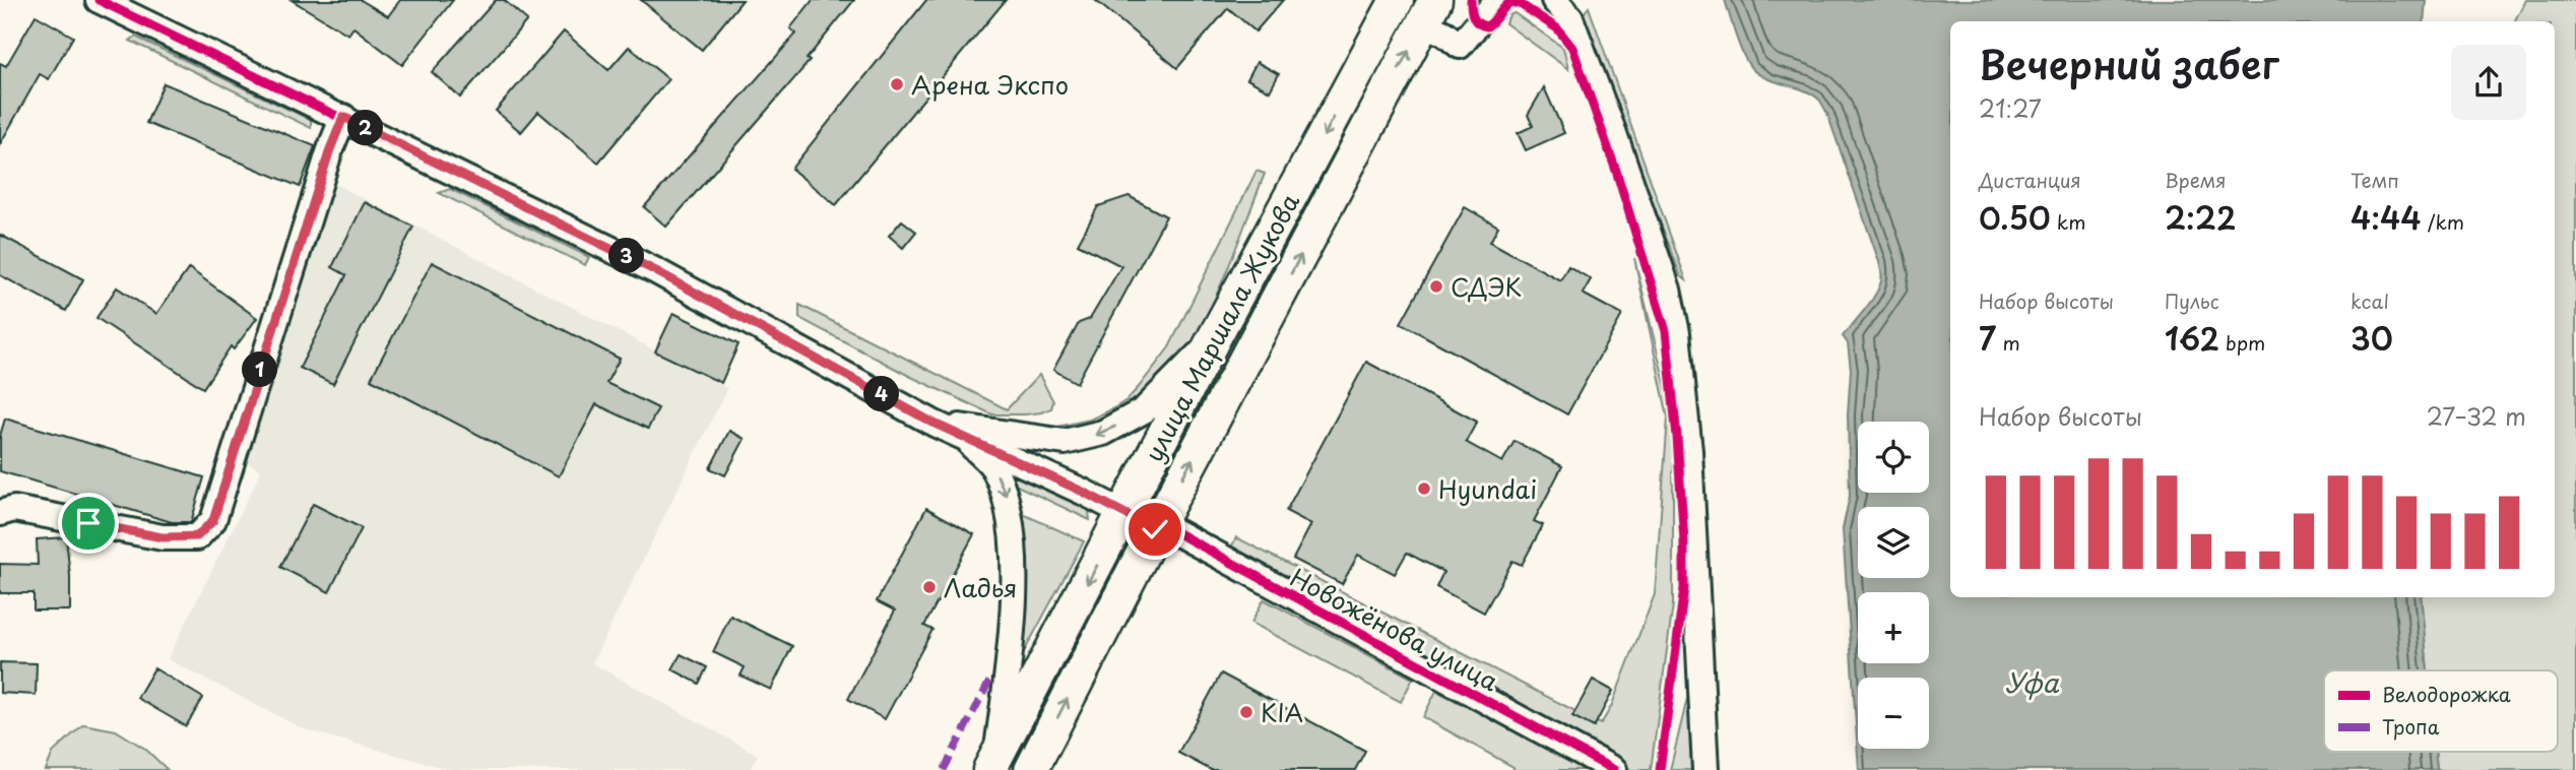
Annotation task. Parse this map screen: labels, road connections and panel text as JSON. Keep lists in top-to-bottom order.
{
  "streets": {
    "main road": ["улица Маршала Жукова"],
    "street": ["Новожёнова улица"]
  },
  "crossings": [
    ["улица Маршала Жукова", "Новожёнова улица"]
  ],
  "water": ["Уфа"],
  "places": [
    "Арена Экспо",
    "СДЭК",
    "Hyundai",
    "Ладья",
    "KIA"
  ],
  "legend": ["Велодорожка", "Тропа"],
  "page": {
    "heading": ["Вечерний забег", "21:27"],
    "pins": [
      "2",
      "3",
      "1",
      "4"
    ],
    "stats": [
      ["Дистанция", "0.50 km"],
      ["Время", "2:22"],
      ["Темп", "4:44 /km"],
      ["Набор высоты", "7 m"],
      ["Пульс", "162 bpm"],
      ["kcal", "30"]
    ],
    "chart": ["Набор высоты", "27–32 m"],
    "map_buttons": ["+", "−"]
  }
}
